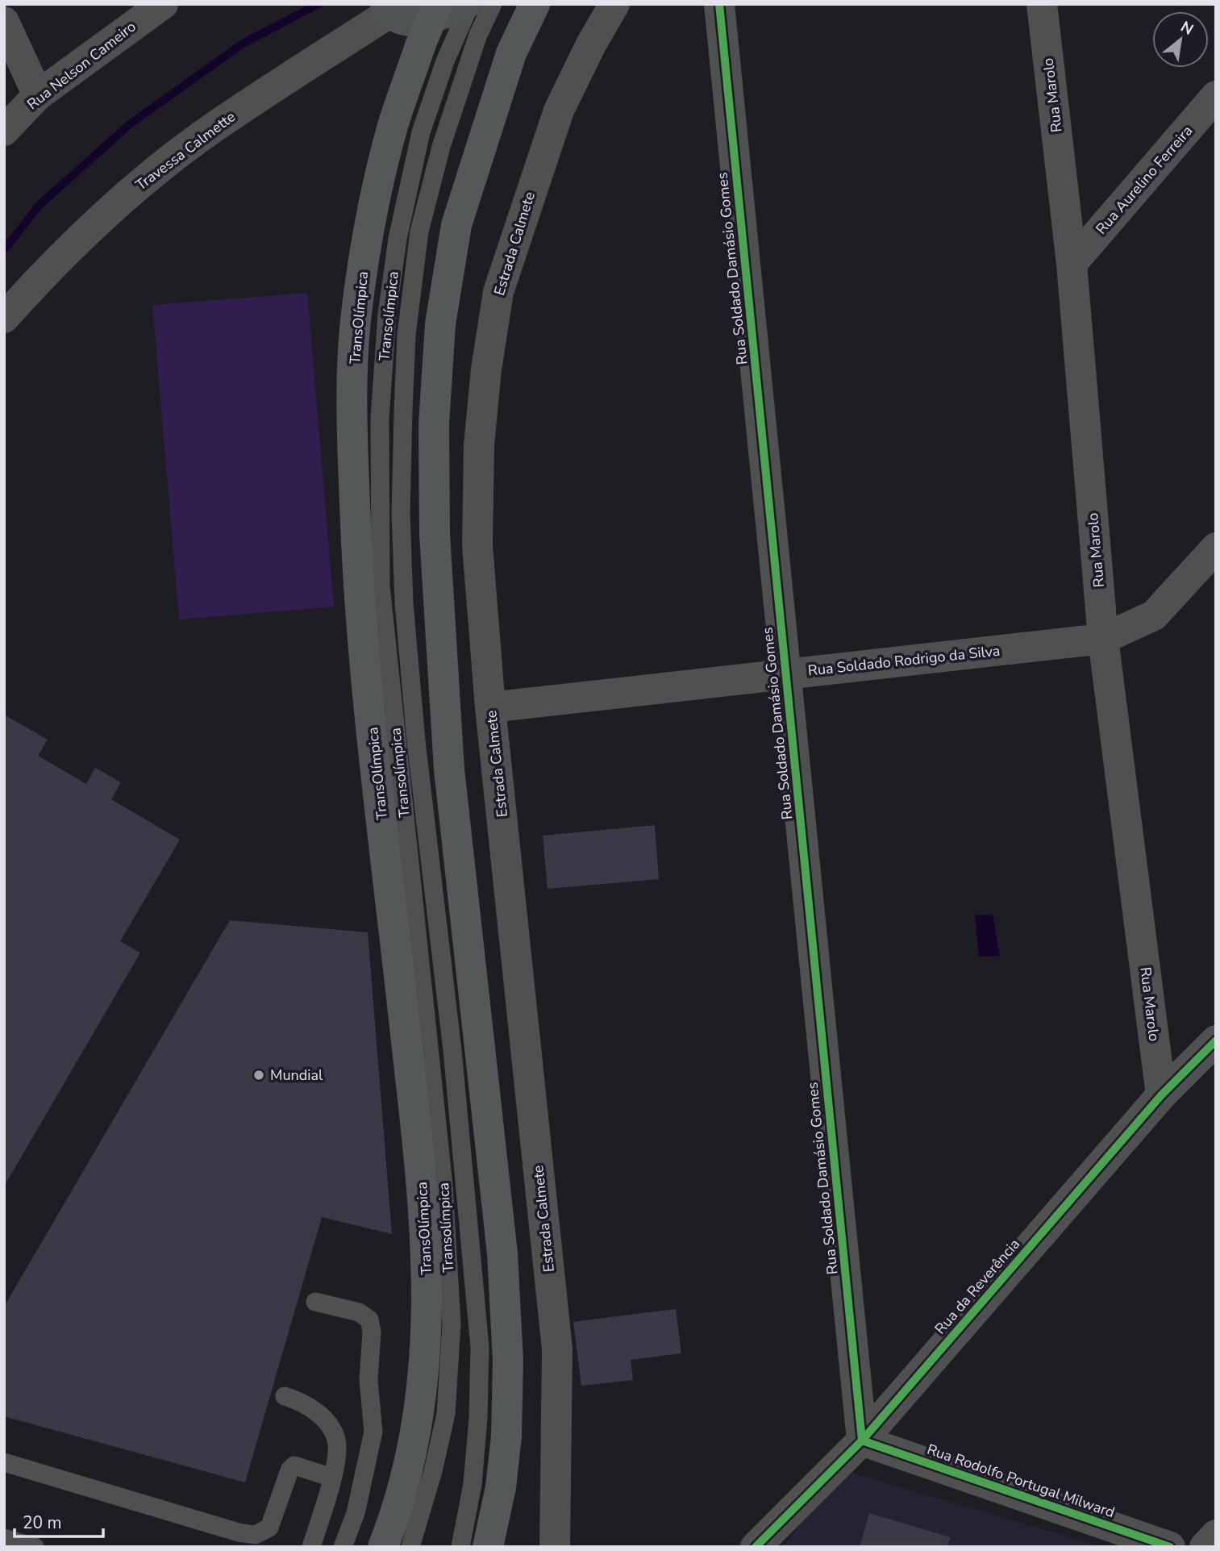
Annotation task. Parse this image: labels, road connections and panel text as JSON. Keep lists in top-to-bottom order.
{
  "streets": {
    "highway": ["TransOlímpica"],
    "street": [
      "Rua Nelson Cameiro",
      "Rua Marolo",
      "Travessa Calmette",
      "Rua Aurelino Ferreira",
      "Estrada Calmete",
      "Rua Soldado Damásio Gomes",
      "Rua Soldado Rodrigo da Silva",
      "Rua da Reverência",
      "Rua Rodolfo Portugal Milward"
    ],
    "lane": ["Transolímpica"]
  },
  "crossings": [
    ["Rua Marolo", "Rua Aurelino Ferreira"],
    ["Rua Marolo", "Rua Soldado Rodrigo da Silva"],
    ["Rua Marolo", "Rua da Reverência"],
    ["Estrada Calmete", "Rua Soldado Rodrigo da Silva"],
    ["Rua Soldado Damásio Gomes", "Rua Soldado Rodrigo da Silva"],
    ["Rua Soldado Damásio Gomes", "Rua da Reverência"],
    ["Rua Soldado Damásio Gomes", "Rua Rodolfo Portugal Milward"],
    ["Transolímpica", "TransOlímpica"],
    ["Rua da Reverência", "Rua Rodolfo Portugal Milward"]
  ],
  "places": ["Mundial"],
  "scale_bar": "20 m",
  "north": "top right"
}
